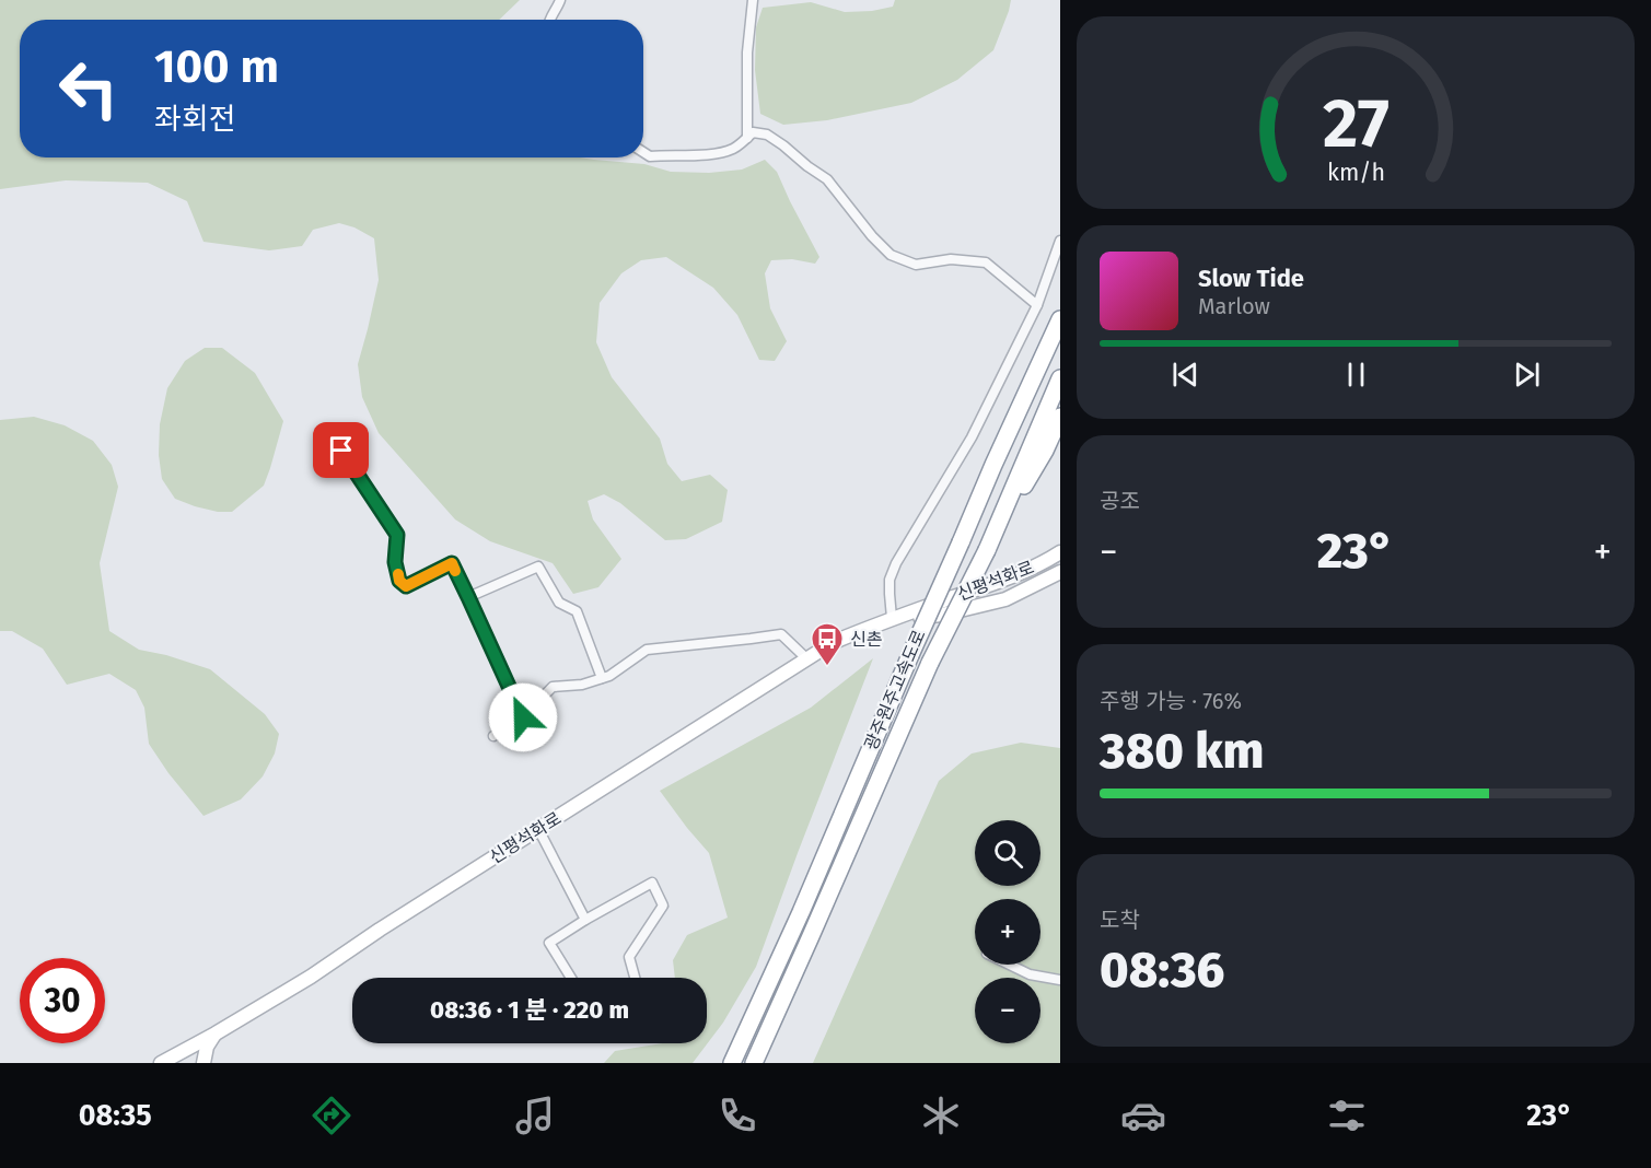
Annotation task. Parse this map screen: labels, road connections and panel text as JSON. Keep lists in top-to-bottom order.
{
  "streets": {
    "highway": ["광주원주고속도로"],
    "main road": ["신평석화로"]
  },
  "places": {
    "bus stop": ["신촌"]
  },
  "page": {
    "turn": ["100 m", "좌회전"],
    "song": ["Slow Tide", "Marlow"],
    "tile": [
      "공조",
      ["주행 가능 · 76%", "380 km"],
      ["도착", "08:36"]
    ],
    "heat": ["−", "23°", "+"],
    "map_buttons": ["+", "−"],
    "limit": "30",
    "trip": "08:36 · 1 분 · 220 m",
    "tabs": ["08:35", "23°"],
    "gauge": ["27", "km/h"]
  }
}
